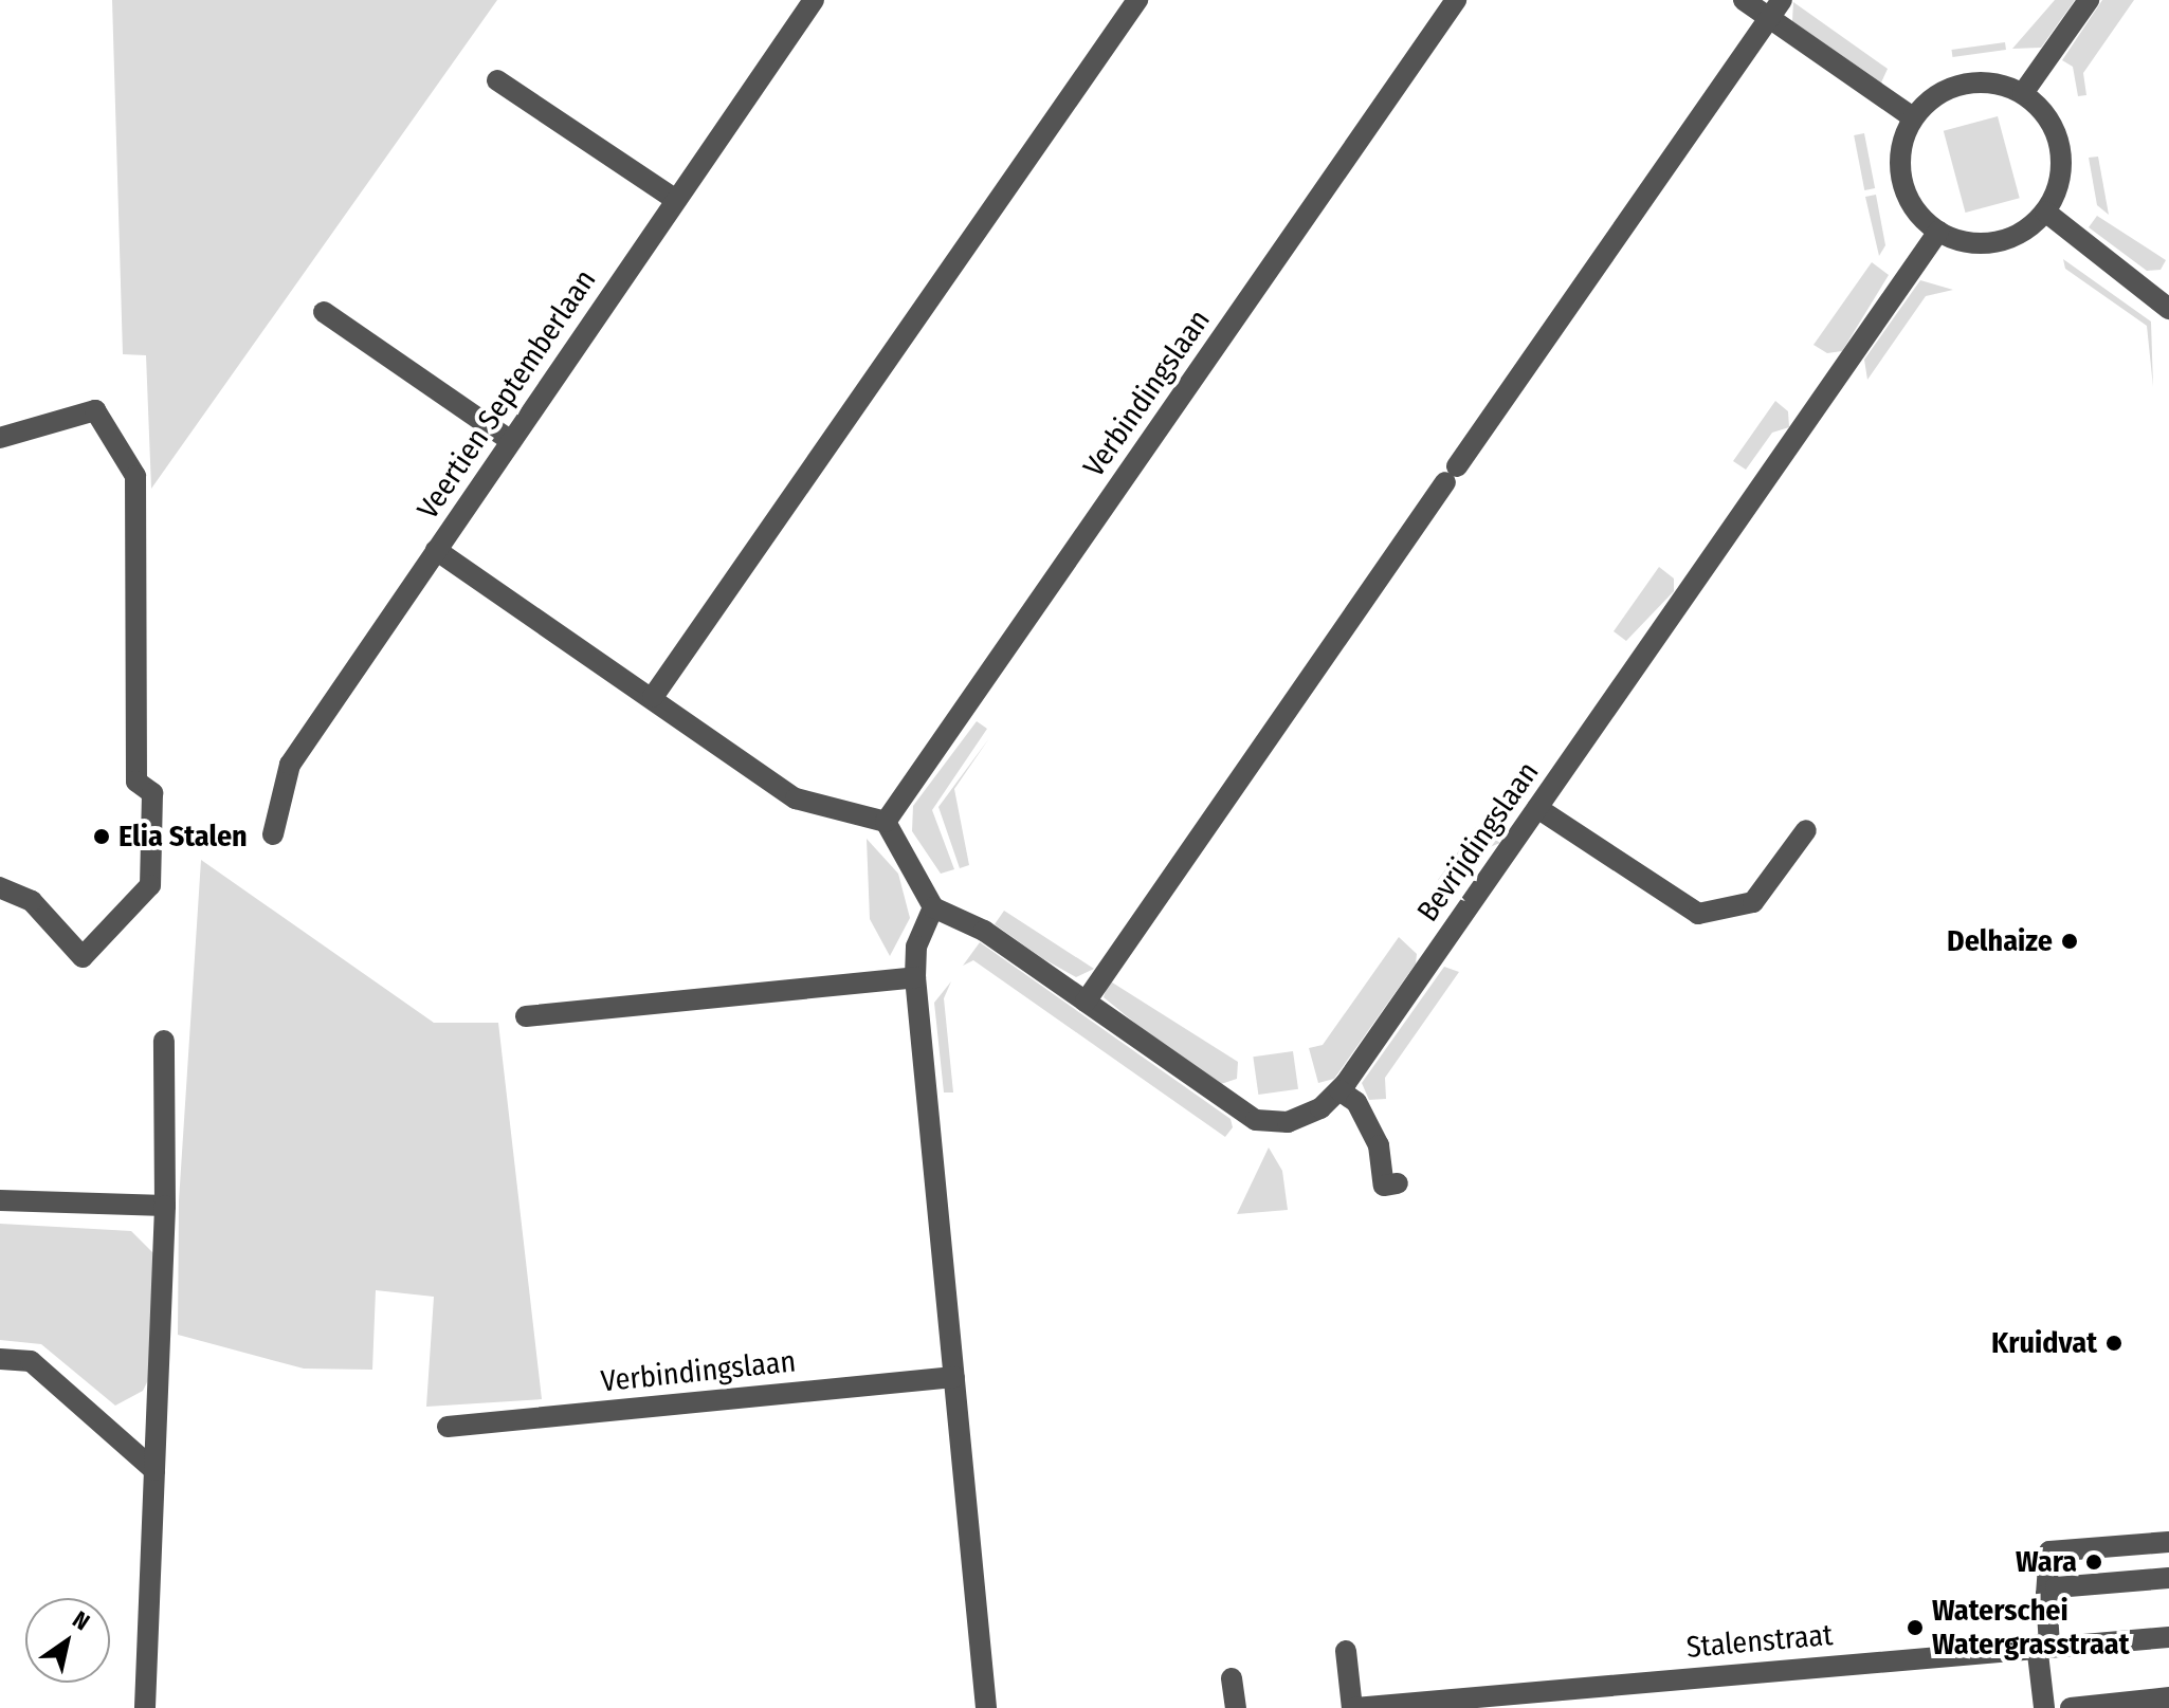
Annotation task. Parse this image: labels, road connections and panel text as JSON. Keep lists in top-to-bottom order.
{
  "streets": {
    "street": [
      "Verbindingslaan",
      "Veertien Septemberlaan",
      "Bevrijdingslaan",
      "Stalenstraat"
    ]
  },
  "places": [
    "Elia Stalen",
    "Delhaize",
    "Kruidvat",
    "Wara",
    "Waterschei Watergrasstraat"
  ],
  "north": "top right"
}
